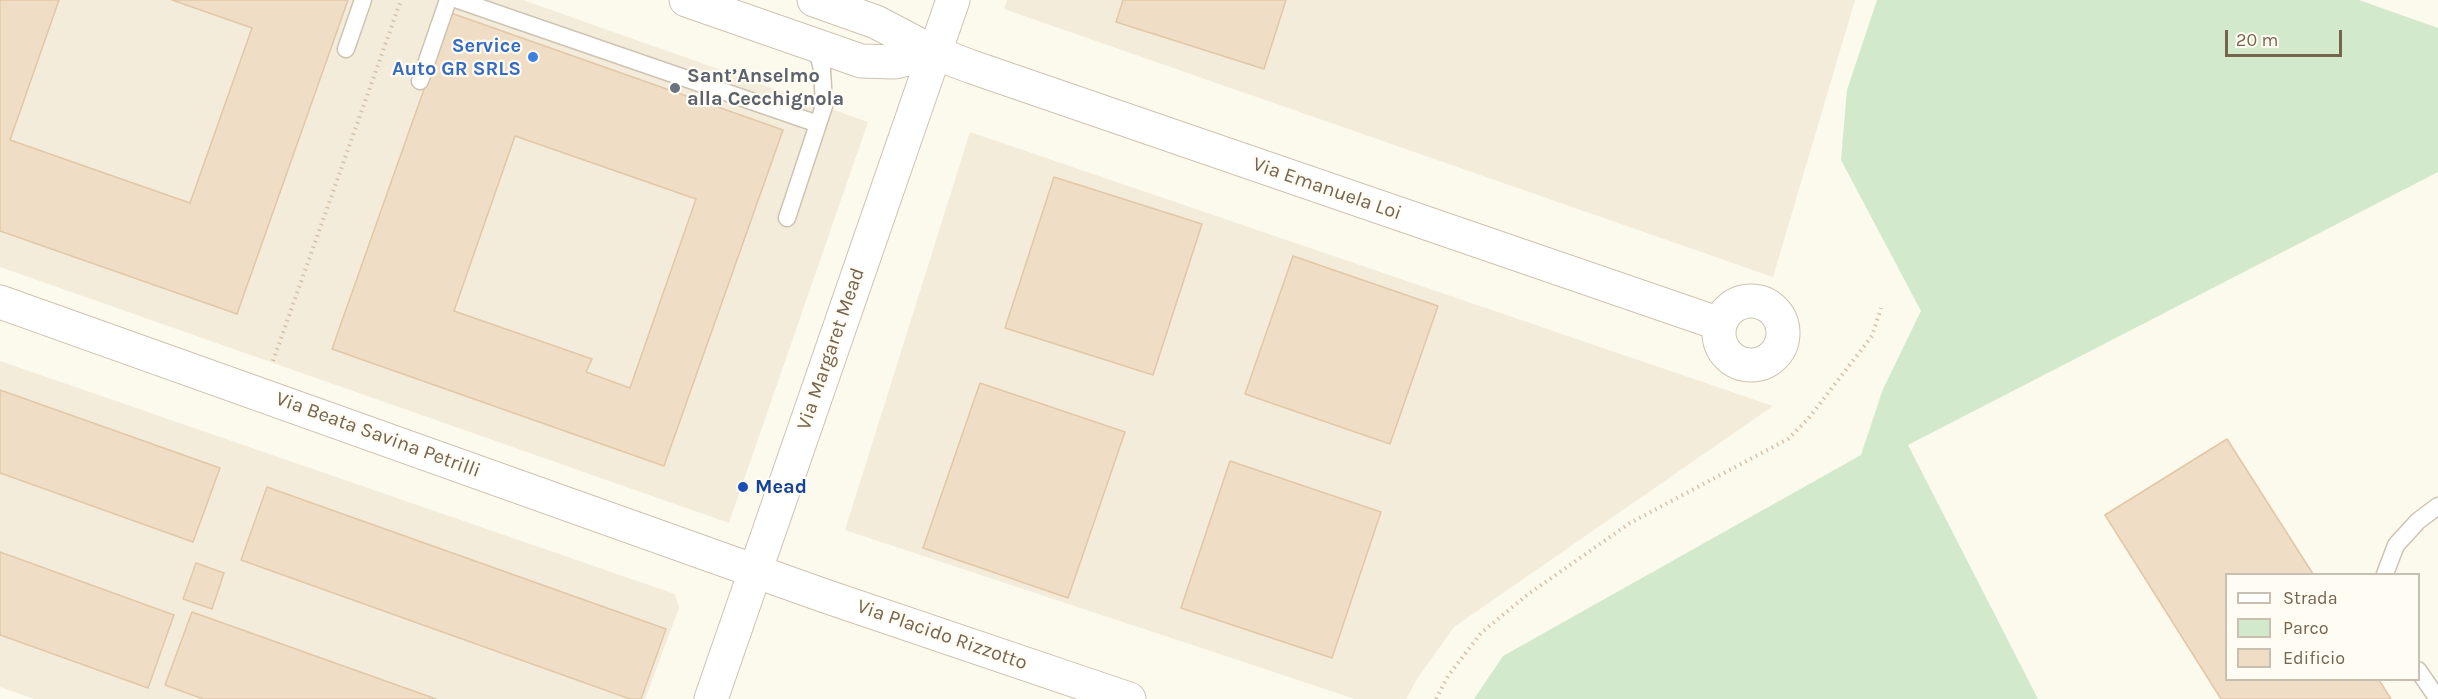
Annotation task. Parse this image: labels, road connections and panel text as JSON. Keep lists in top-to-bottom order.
{
  "streets": {
    "street": [
      "Via Emanuela Loi",
      "Via Margaret Mead",
      "Via Beata Savina Petrilli",
      "Via Placido Rizzotto"
    ]
  },
  "crossings": [
    ["Via Emanuela Loi", "Via Margaret Mead"],
    ["Via Margaret Mead", "Via Beata Savina Petrilli"],
    ["Via Margaret Mead", "Via Placido Rizzotto"],
    ["Via Beata Savina Petrilli", "Via Placido Rizzotto"]
  ],
  "places": ["Service Auto GR SRLS", "Sant’Anselmo alla Cecchignola", "Mead"],
  "legend": ["Strada", "Parco", "Edificio"],
  "scale_bar": "20 m"
}
